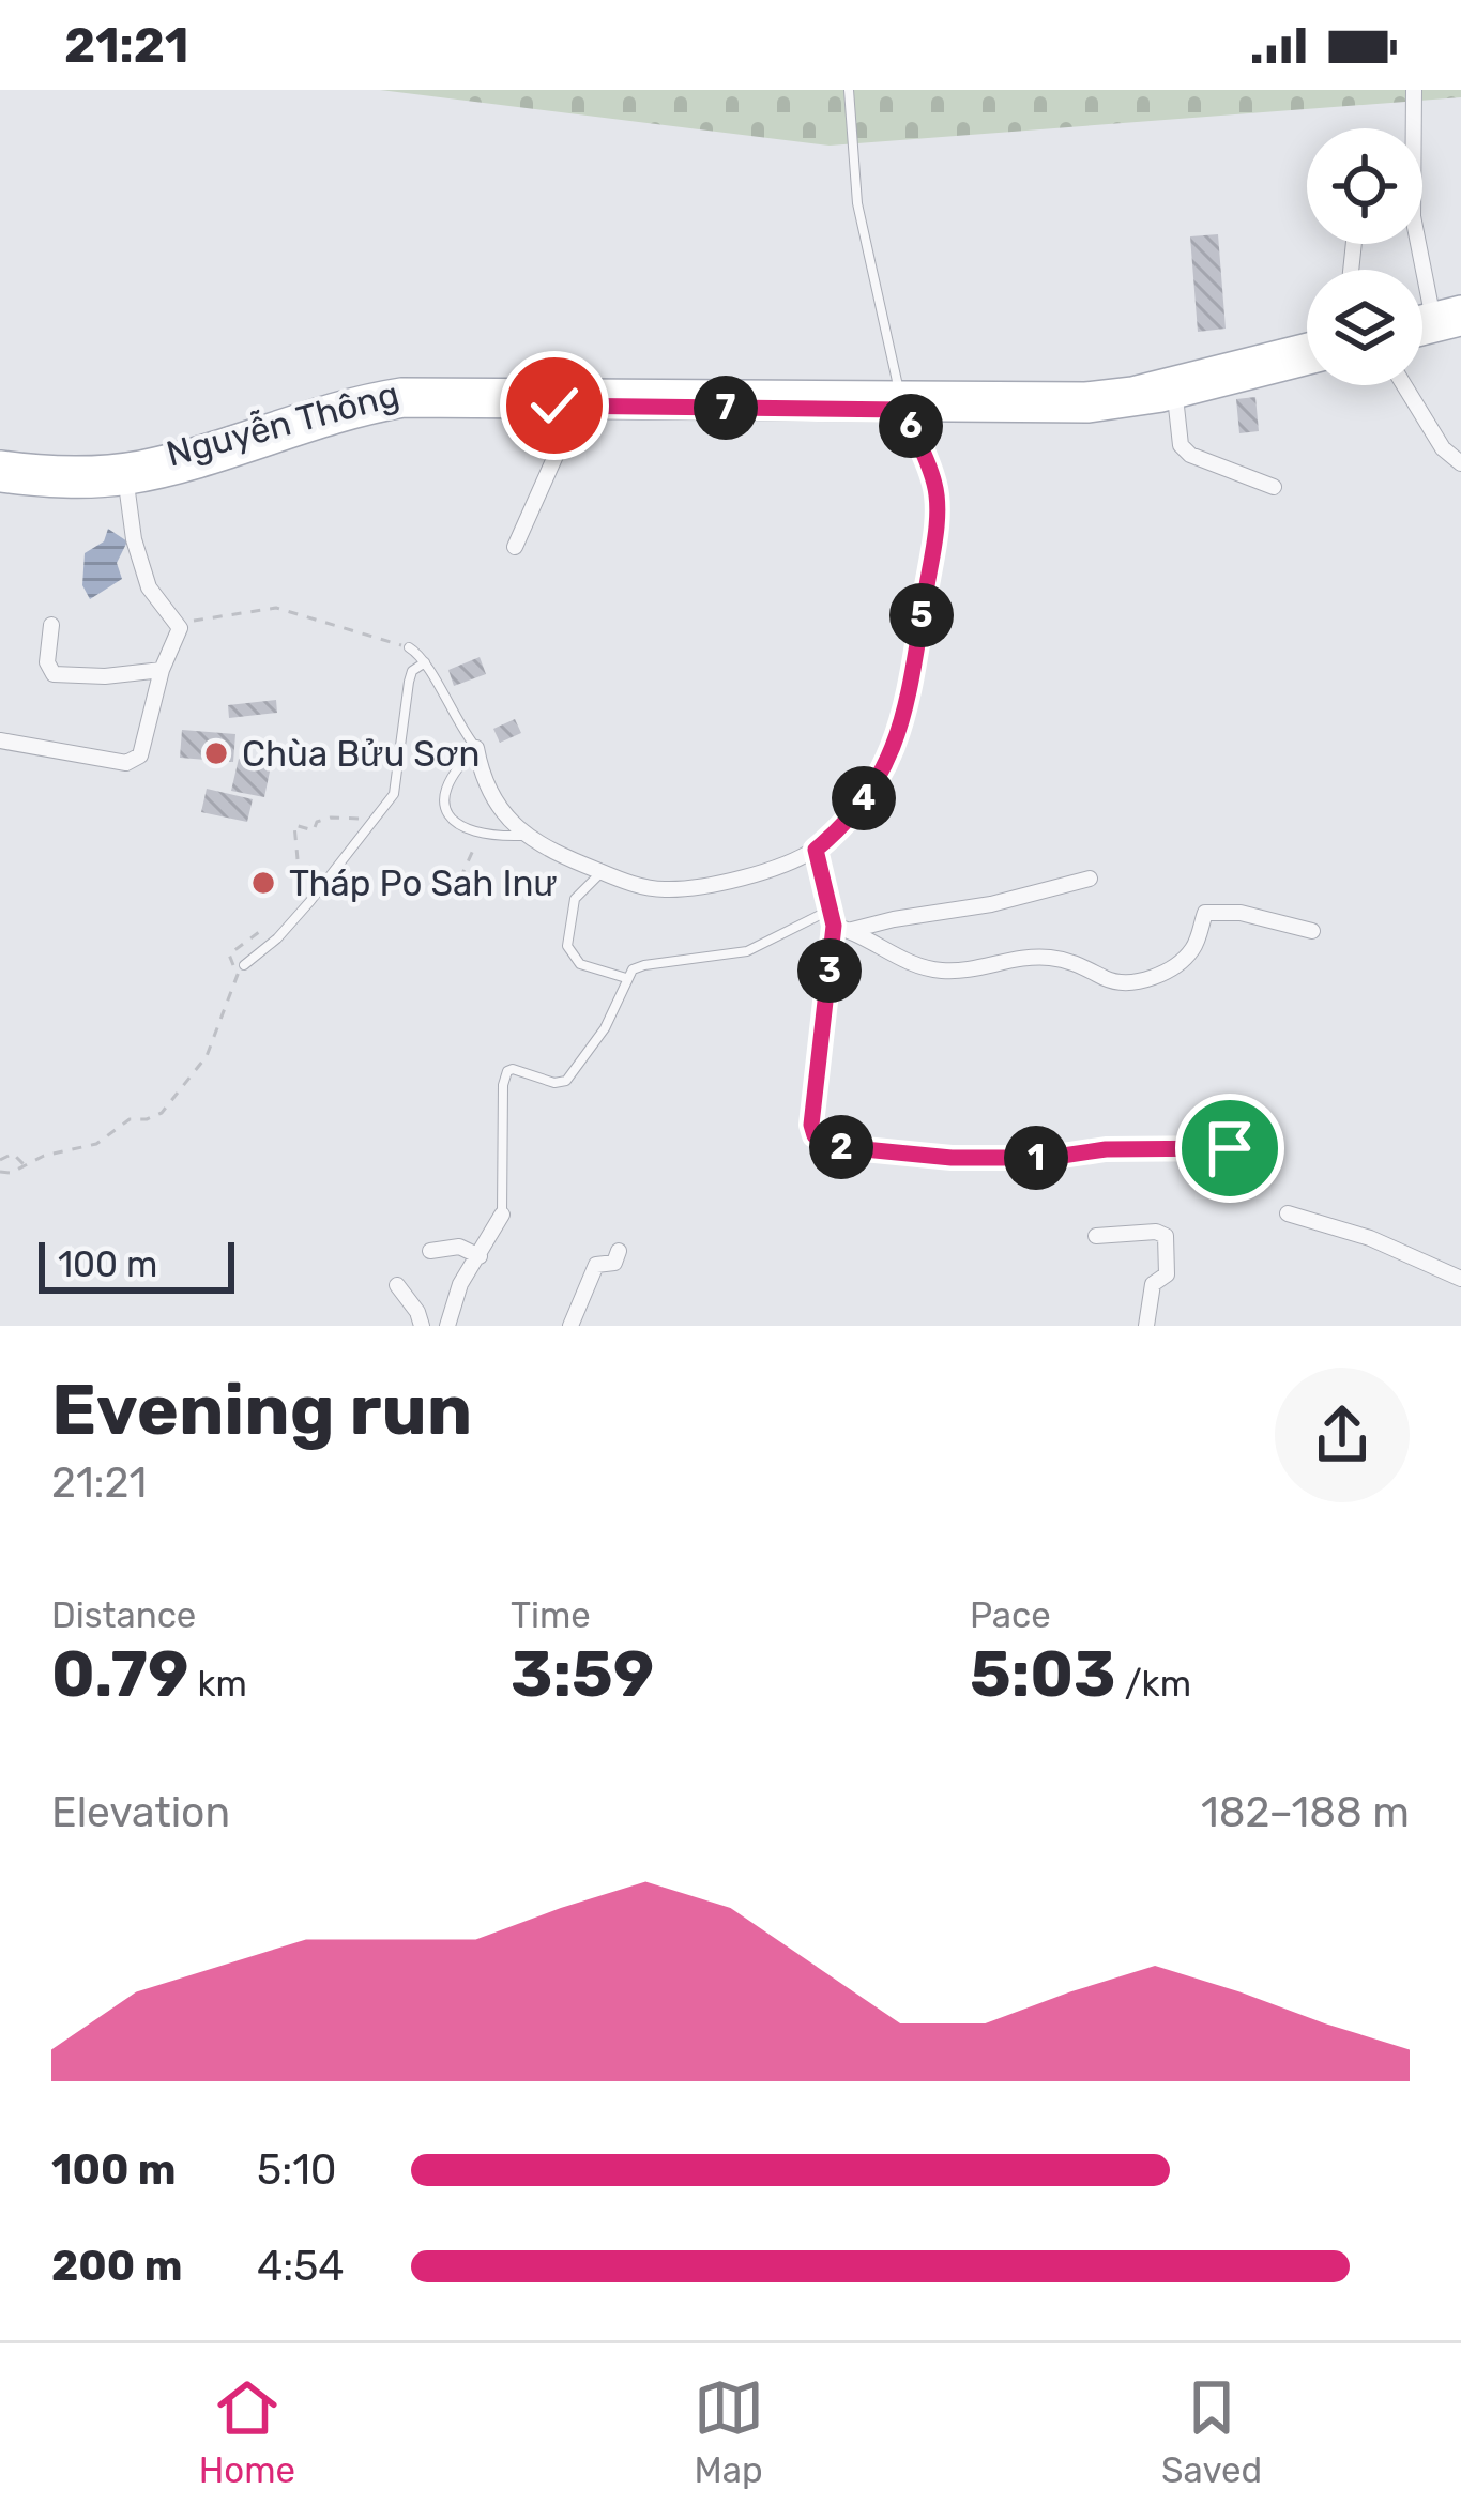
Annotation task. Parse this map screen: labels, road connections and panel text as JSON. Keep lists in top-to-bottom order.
{
  "streets": {
    "main road": ["Nguyễn Thông"]
  },
  "places": ["Chùa Bửu Sơn", "Tháp Po Sah Inư"],
  "scale_bar": "100 m",
  "page": {
    "status": "21:21",
    "pins": [
      "7",
      "6",
      "5",
      "4",
      "3",
      "2",
      "1"
    ],
    "scale": "100 m",
    "heading": ["Evening run", "21:21"],
    "stats": [
      ["Distance", "0.79 km"],
      ["Time", "3:59"],
      ["Pace", "5:03 /km"]
    ],
    "chart": ["Elevation", "182–188 m"],
    "list": [
      {
        "name": "100 m",
        "note": "5:10"
      },
      {
        "name": "200 m",
        "note": "4:54"
      }
    ],
    "tabs": ["Home", "Map", "Saved"]
  }
}
